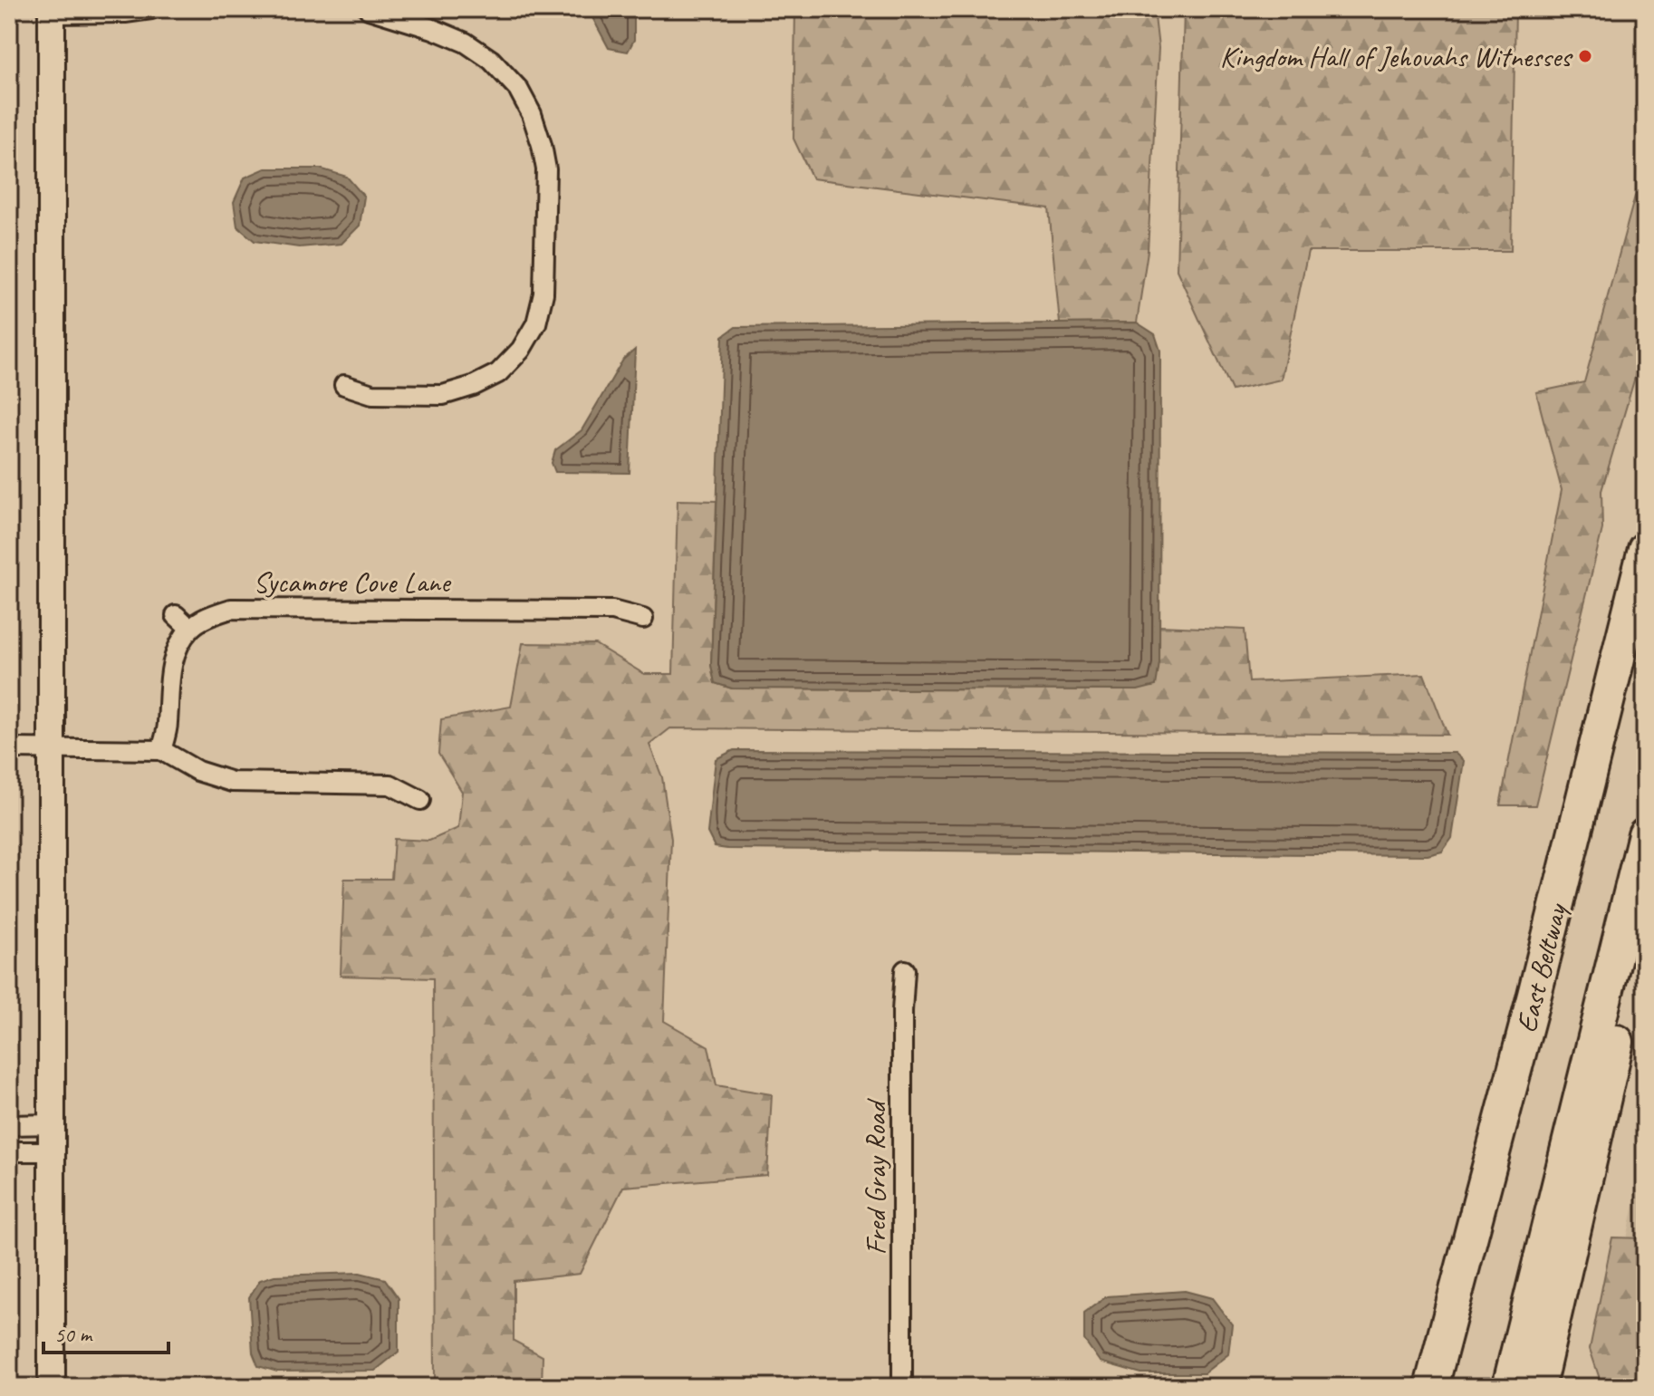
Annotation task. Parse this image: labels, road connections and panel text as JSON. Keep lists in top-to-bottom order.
{
  "streets": {
    "highway": ["East Beltway"],
    "street": ["Sycamore Cove Lane", "Fred Gray Road"]
  },
  "places": ["Kingdom Hall of Jehovahs Witnesses"],
  "scale_bar": "50 m"
}
